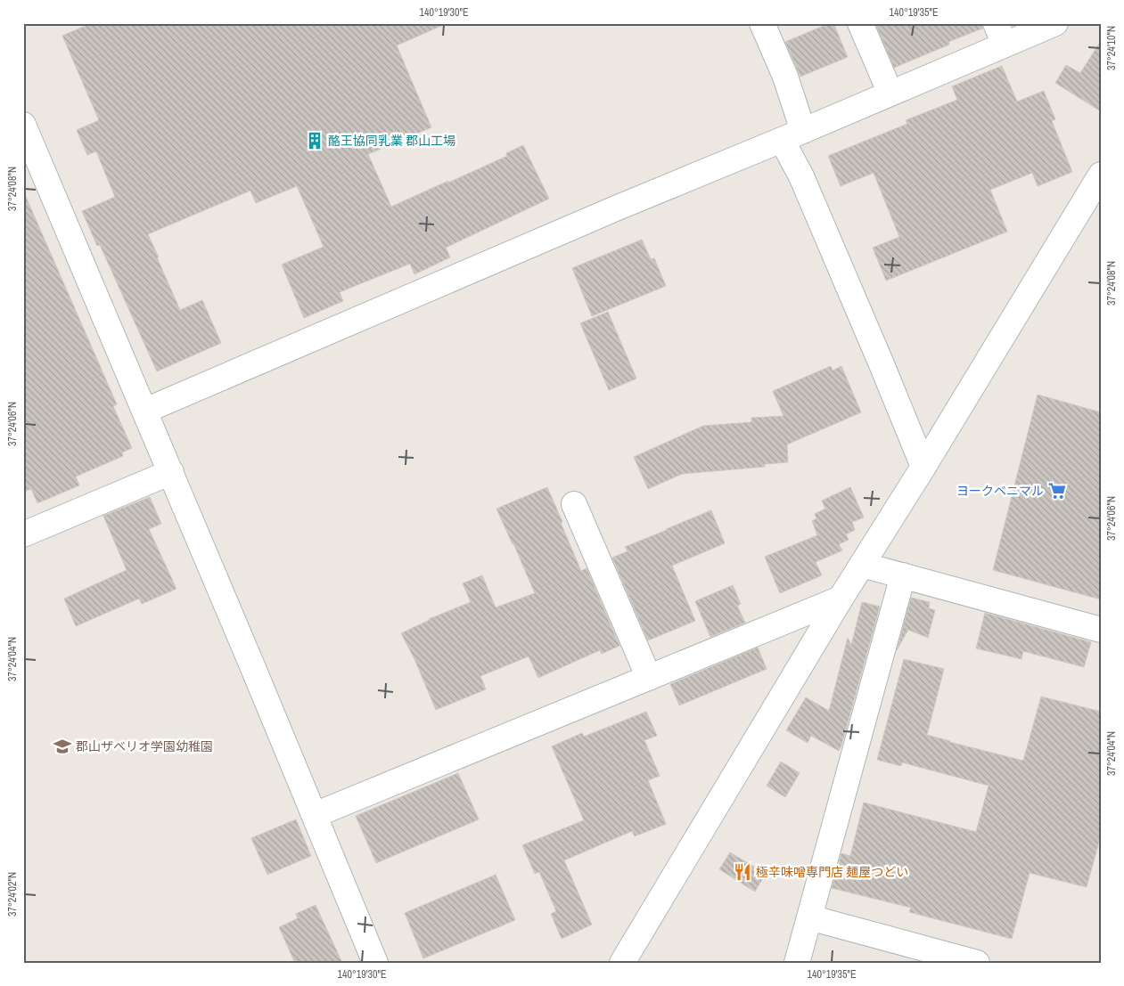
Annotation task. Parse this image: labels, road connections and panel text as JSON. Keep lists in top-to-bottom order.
{
  "places": {
    "building": ["酪王協同乳業 郡山工場"],
    "supermarket": ["ヨークベニマル"],
    "school or university": ["郡山ザベリオ学園幼稚園"],
    "restaurant": ["極辛味噌専門店 麺屋つどい"]
  },
  "coordinates": [
    "140°19'30\"E",
    "140°19'35\"E",
    "37°24'10\"N",
    "37°24'08\"N",
    "37°24'06\"N",
    "37°24'04\"N",
    "37°24'02\"N"
  ]
}
